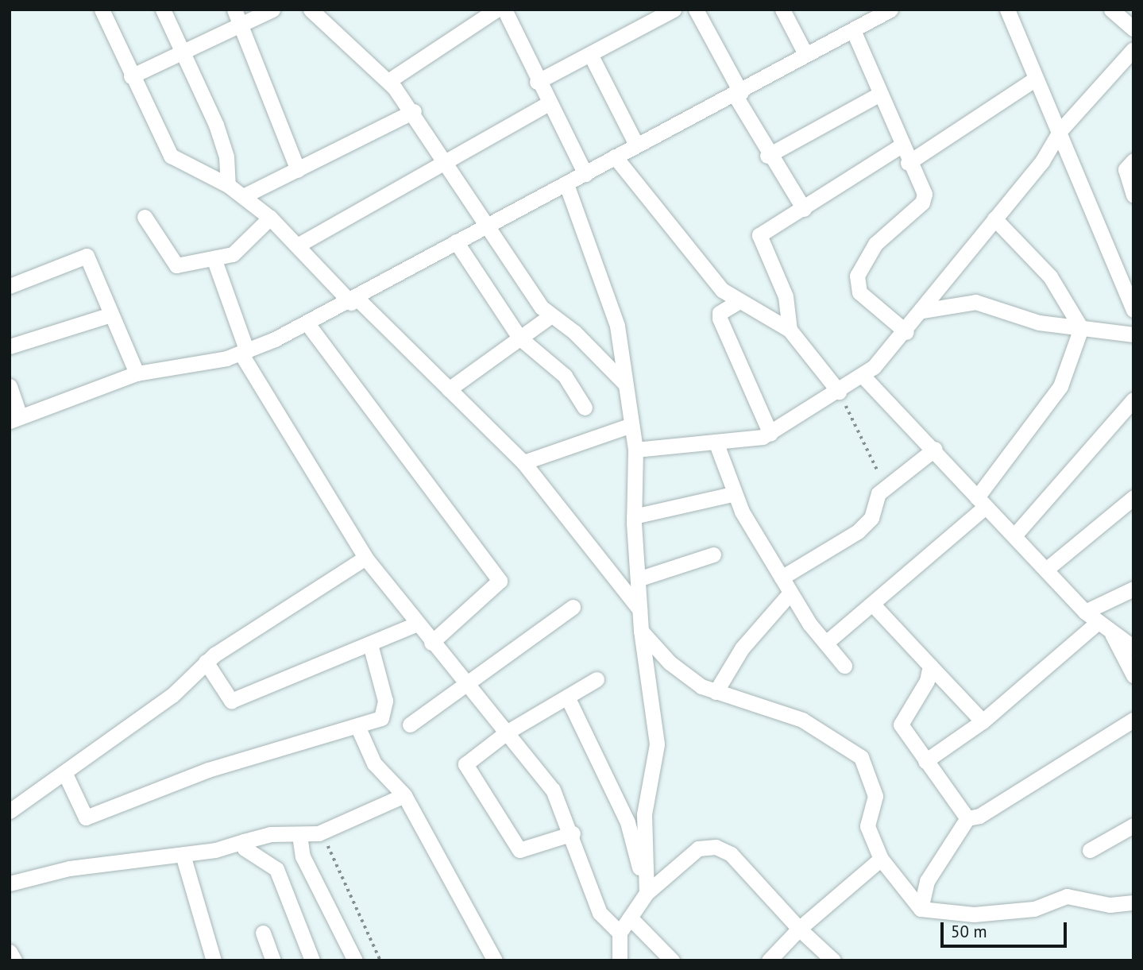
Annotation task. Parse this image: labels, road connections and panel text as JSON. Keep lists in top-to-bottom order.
{
  "scale_bar": "50 m"
}
